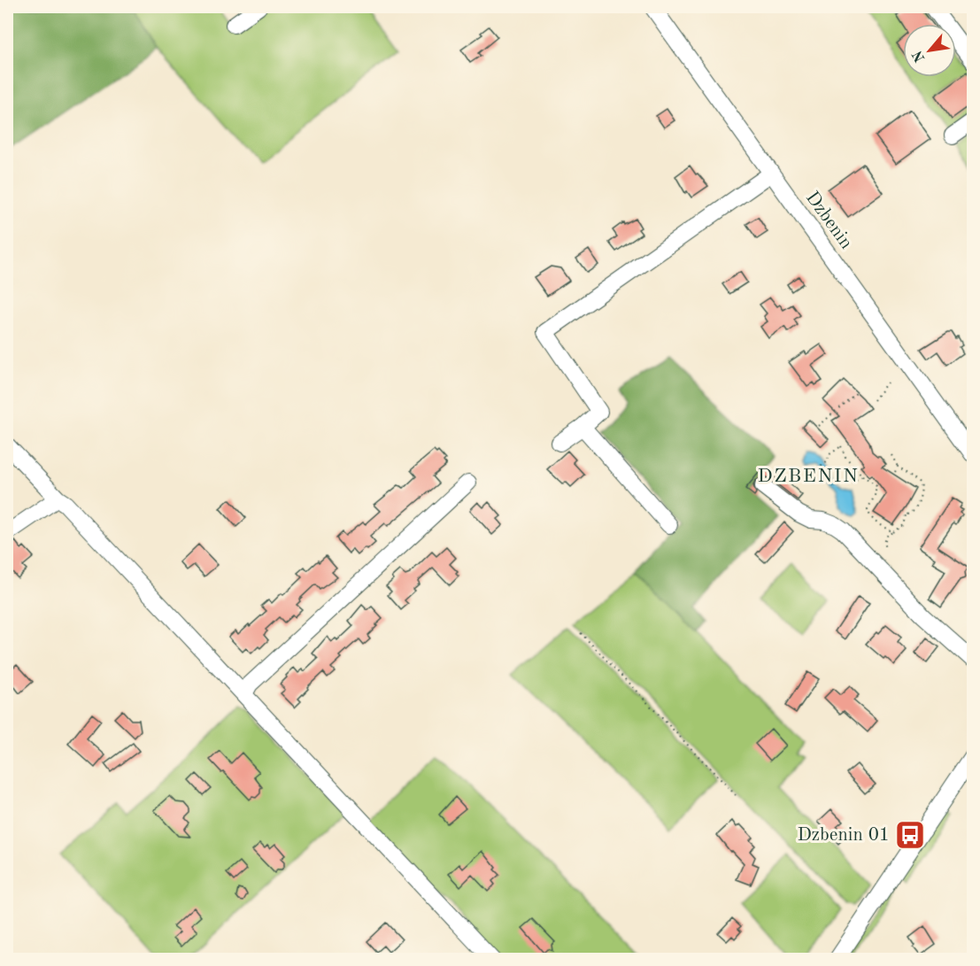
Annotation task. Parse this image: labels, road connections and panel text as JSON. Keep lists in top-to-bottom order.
{
  "streets": {
    "street": ["Dzbenin"]
  },
  "districts": ["DZBENIN"],
  "places": {
    "bus stop": ["Dzbenin 01"]
  },
  "north": "bottom left"
}
